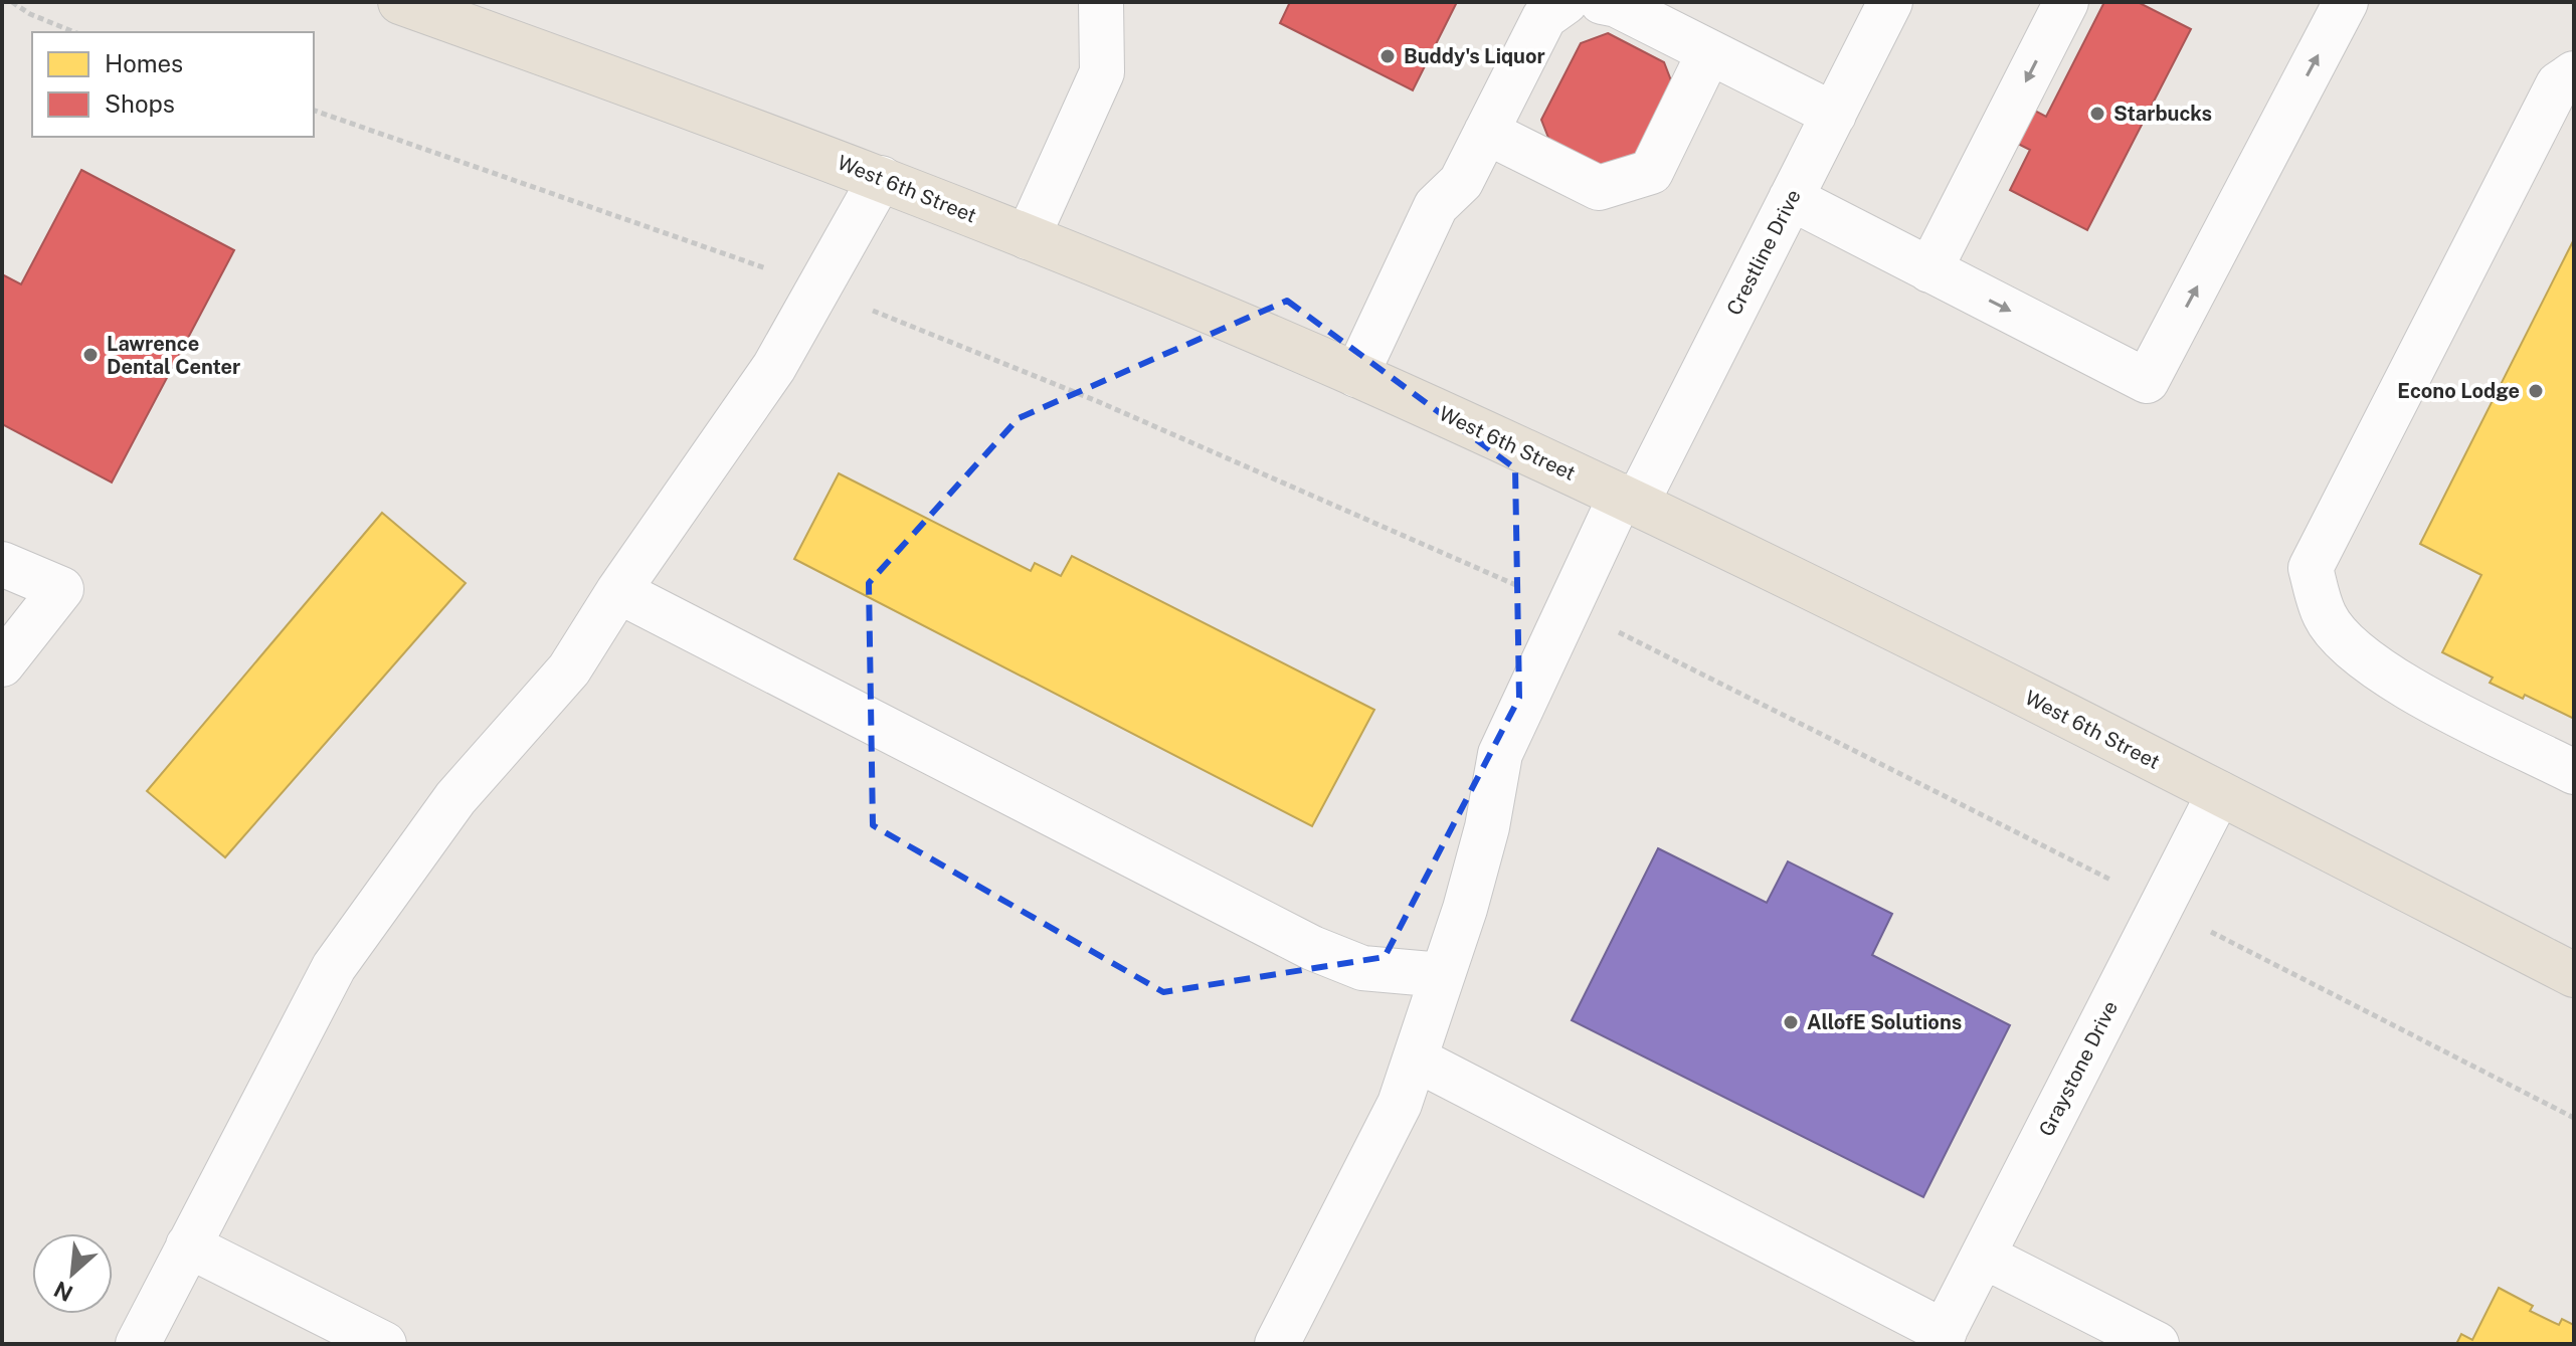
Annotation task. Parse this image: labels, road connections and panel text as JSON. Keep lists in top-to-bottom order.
{
  "streets": {
    "main road": ["West 6th Street"],
    "street": ["Crestline Drive", "Graystone Drive"]
  },
  "crossings": [
    ["West 6th Street", "Crestline Drive"],
    ["West 6th Street", "Graystone Drive"]
  ],
  "places": [
    "Buddy's Liquor",
    "Starbucks",
    "Lawrence Dental Center",
    "Econo Lodge",
    "AllofE Solutions"
  ],
  "legend": ["Homes", "Shops"],
  "north": "bottom left"
}
